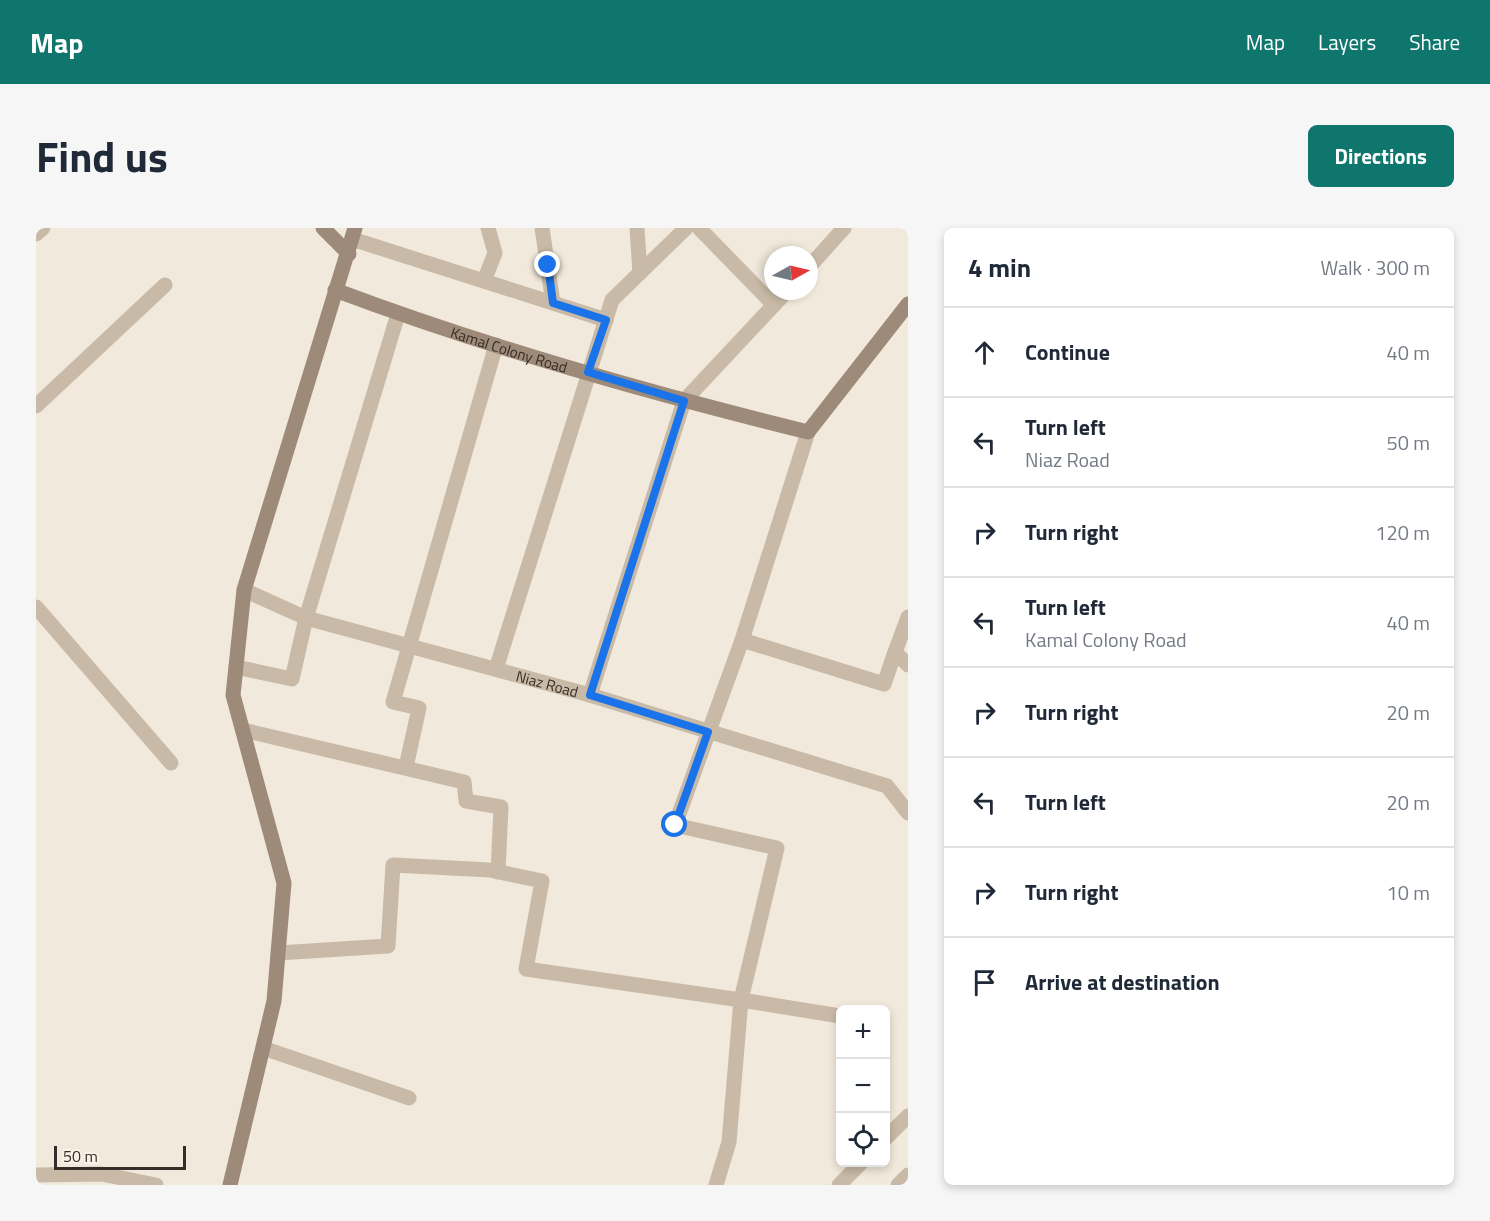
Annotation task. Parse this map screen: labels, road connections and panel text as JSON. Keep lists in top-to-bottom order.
{
  "streets": {
    "street": ["Kamal Colony Road", "Niaz Road"]
  },
  "scale_bar": "50 m",
  "north": "right",
  "page": {
    "header": "Map",
    "nav": ["Map", "Layers", "Share"],
    "title": "Find us",
    "buttons": "Directions",
    "heading": ["4 min", "Walk · 300 m"],
    "list": [
      ["Continue", "40 m"],
      ["Turn left", "Niaz Road", "50 m"],
      ["Turn right", "120 m"],
      ["Turn left", "Kamal Colony Road", "40 m"],
      ["Turn right", "20 m"],
      ["Turn left", "20 m"],
      ["Turn right", "10 m"],
      "Arrive at destination"
    ],
    "map_buttons": ["+", "−"],
    "scale": "50 m"
  }
}
